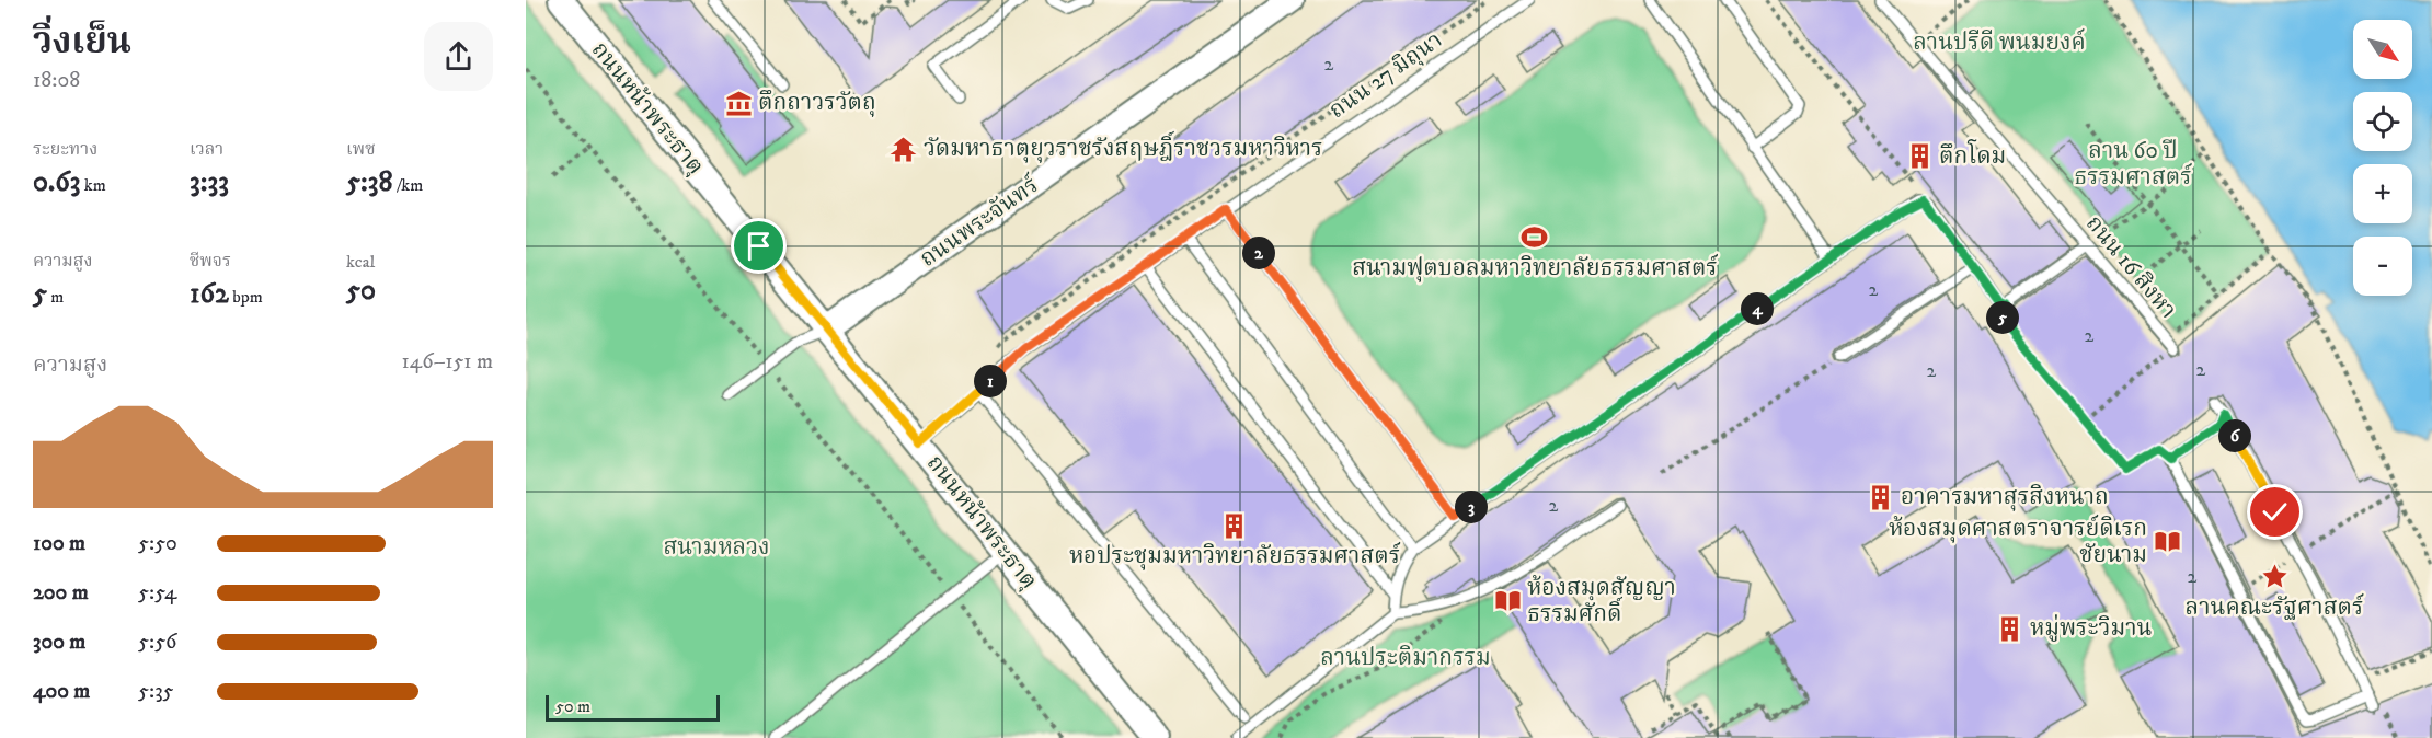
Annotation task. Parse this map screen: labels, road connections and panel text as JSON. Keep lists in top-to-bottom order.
{
  "streets": {
    "street": ["ถนนหน้าพระธาตุ", "ถนนพระจันทร์"],
    "lane": ["ถนน 27 มิถุนา", "ถนน 16 สิงหา"]
  },
  "crossings": [
    ["ถนน 27 มิถุนา", "ถนนหน้าพระธาตุ"],
    ["ถนนหน้าพระธาตุ", "ถนนพระจันทร์"]
  ],
  "parks": [
    "ลานปรีดี พนมยงค์",
    "ลาน 60 ปี ธรรมศาสตร์",
    "สนามหลวง",
    "ลานประติมากรรม"
  ],
  "places": {
    "museum": ["ตึกถาวรวัตถุ"],
    "temple": ["วัดมหาธาตุยุวราชรังสฤษฎิ์ราชวรมหาวิหาร"],
    "building": [
      "ตึกโดม",
      "อาคารมหาสุรสิงหนาถ",
      "หอประชุมมหาวิทยาลัยธรรมศาสตร์",
      "หมู่พระวิมาน"
    ],
    "sports": ["สนามฟุตบอลมหาวิทยาลัยธรรมศาสตร์"],
    "library": ["ห้องสมุดศาสตราจารย์ดิเรก ชัยนาม", "ห้องสมุดสัญญา ธรรมศักดิ์"],
    "place": ["ลานคณะรัฐศาสตร์"]
  },
  "house_numbers": [
    "2",
    "2",
    "2",
    "2",
    "2",
    "2",
    "2"
  ],
  "scale_bar": "50 m",
  "north": "bottom right",
  "page": {
    "heading": ["วิ่งเย็น", "18:08"],
    "map_buttons": ["+", "−"],
    "stats": [
      ["ระยะทาง", "0.63 km"],
      ["เวลา", "3:33"],
      ["เพซ", "5:38 /km"],
      ["ความสูง", "5 m"],
      ["ชีพจร", "162 bpm"],
      ["kcal", "50"]
    ],
    "pins": [
      "2",
      "4",
      "5",
      "1",
      "6",
      "3"
    ],
    "chart": ["ความสูง", "146–151 m"],
    "list": [
      {
        "name": "100 m",
        "note": "5:50"
      },
      {
        "name": "200 m",
        "note": "5:54"
      },
      {
        "name": "300 m",
        "note": "5:56"
      },
      {
        "name": "400 m",
        "note": "5:35"
      }
    ],
    "scale": "50 m"
  }
}
